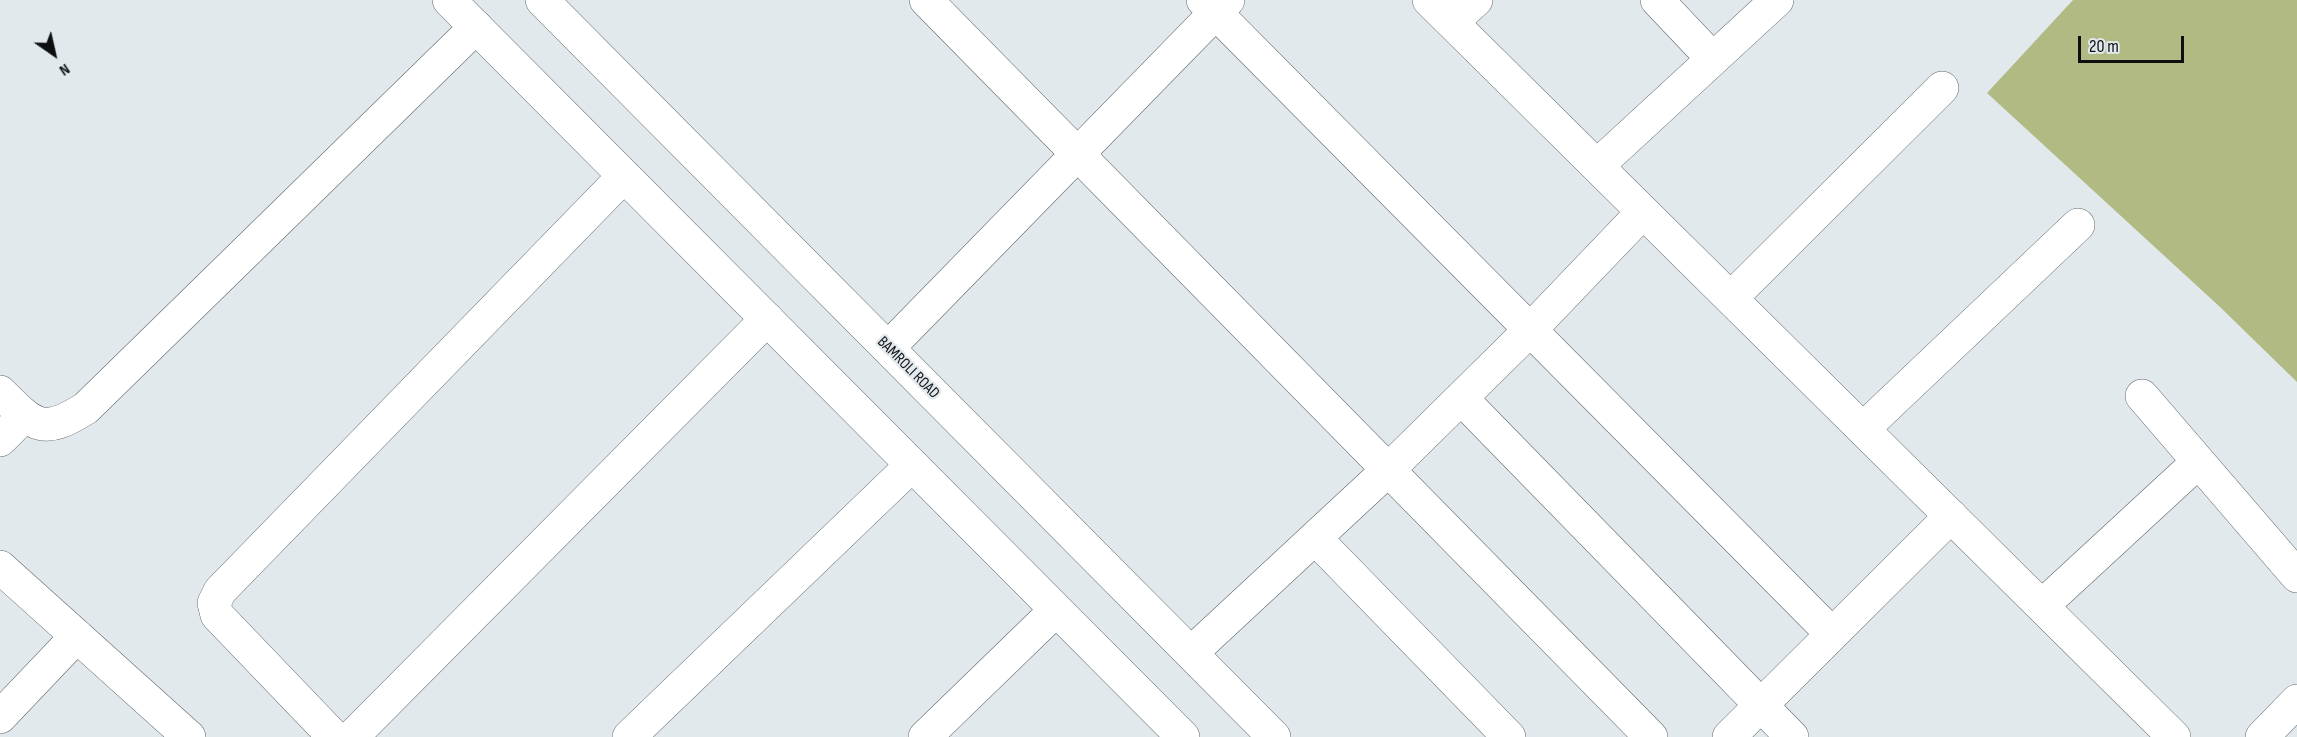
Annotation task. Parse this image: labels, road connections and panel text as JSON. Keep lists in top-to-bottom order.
{
  "streets": {
    "street": ["BAMROLI ROAD"]
  },
  "scale_bar": "20 m",
  "north": "bottom right"
}
